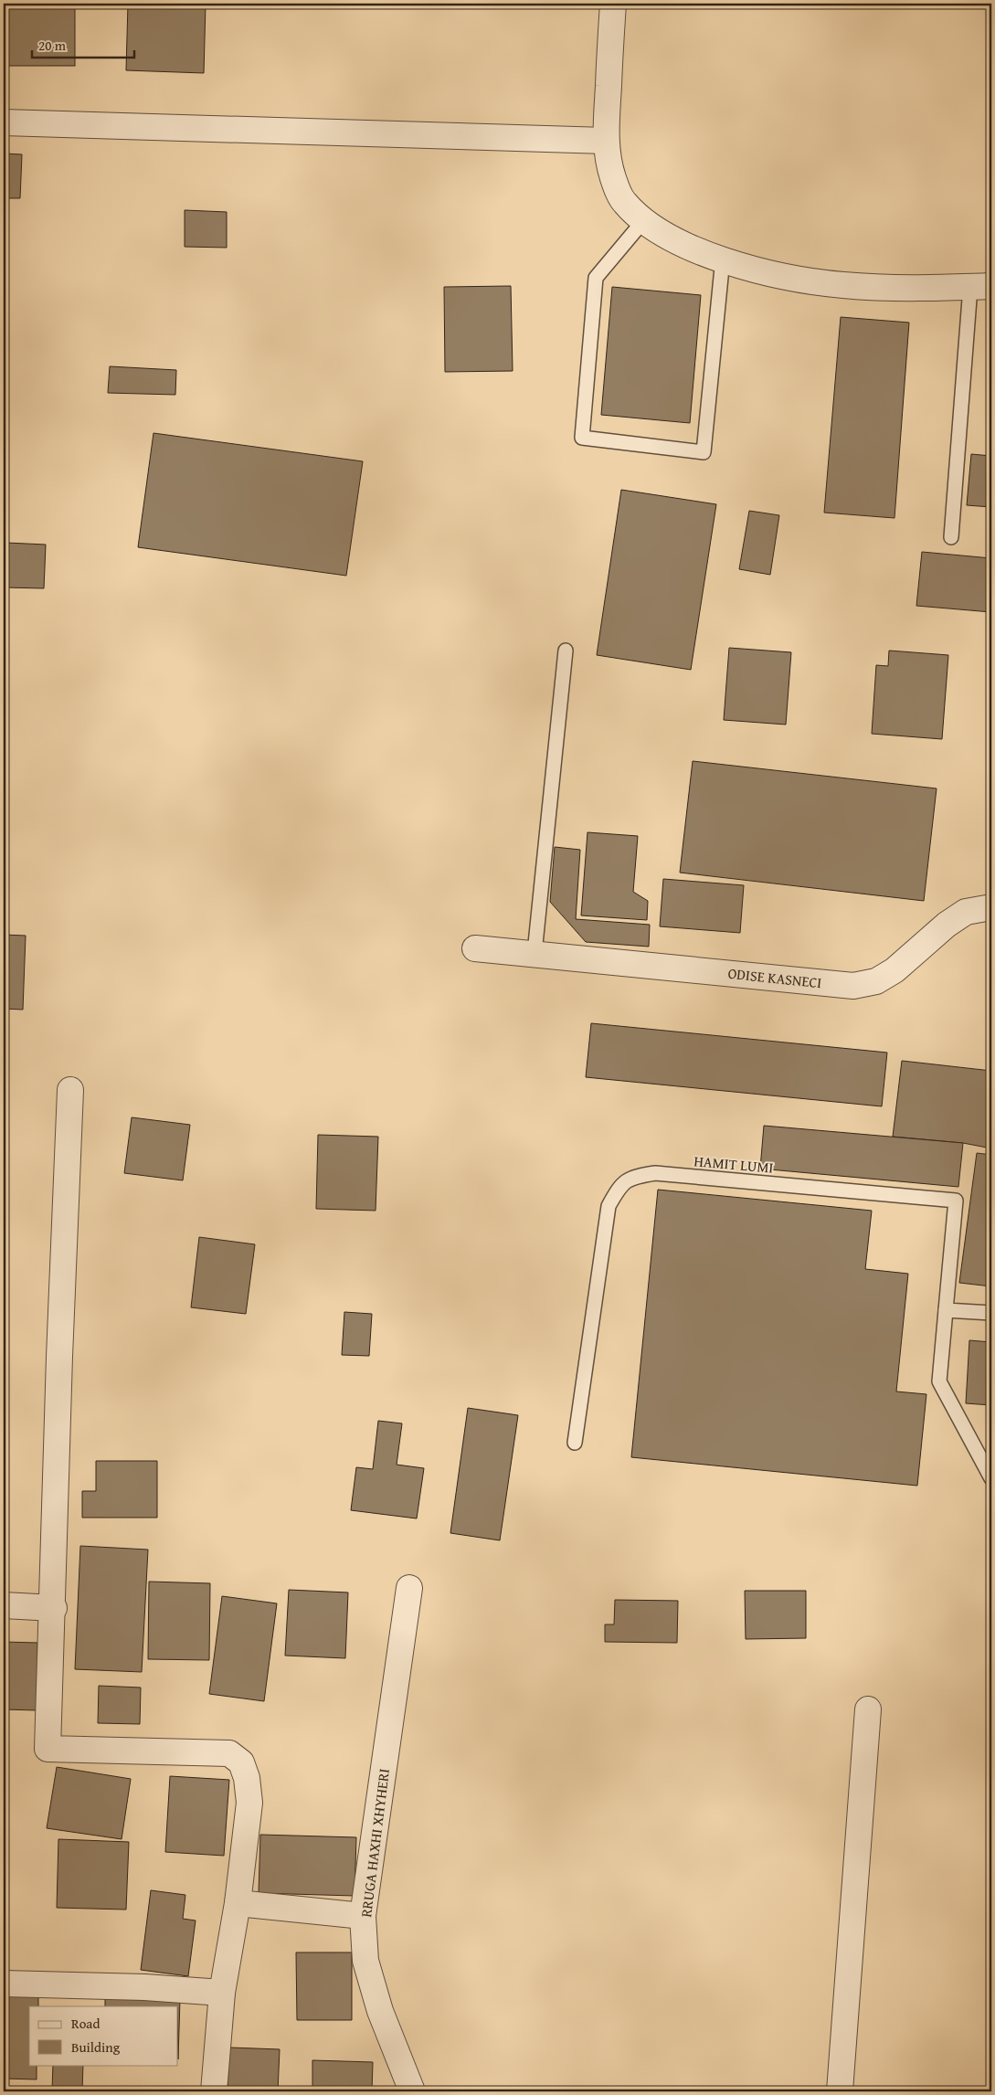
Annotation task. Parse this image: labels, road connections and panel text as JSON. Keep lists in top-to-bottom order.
{
  "streets": {
    "street": ["ODISE KASNECI", "RRUGA HAXHI XHYHERI"],
    "lane": ["HAMIT LUMI"]
  },
  "legend": ["Road", "Building"],
  "scale_bar": "20 m"
}
